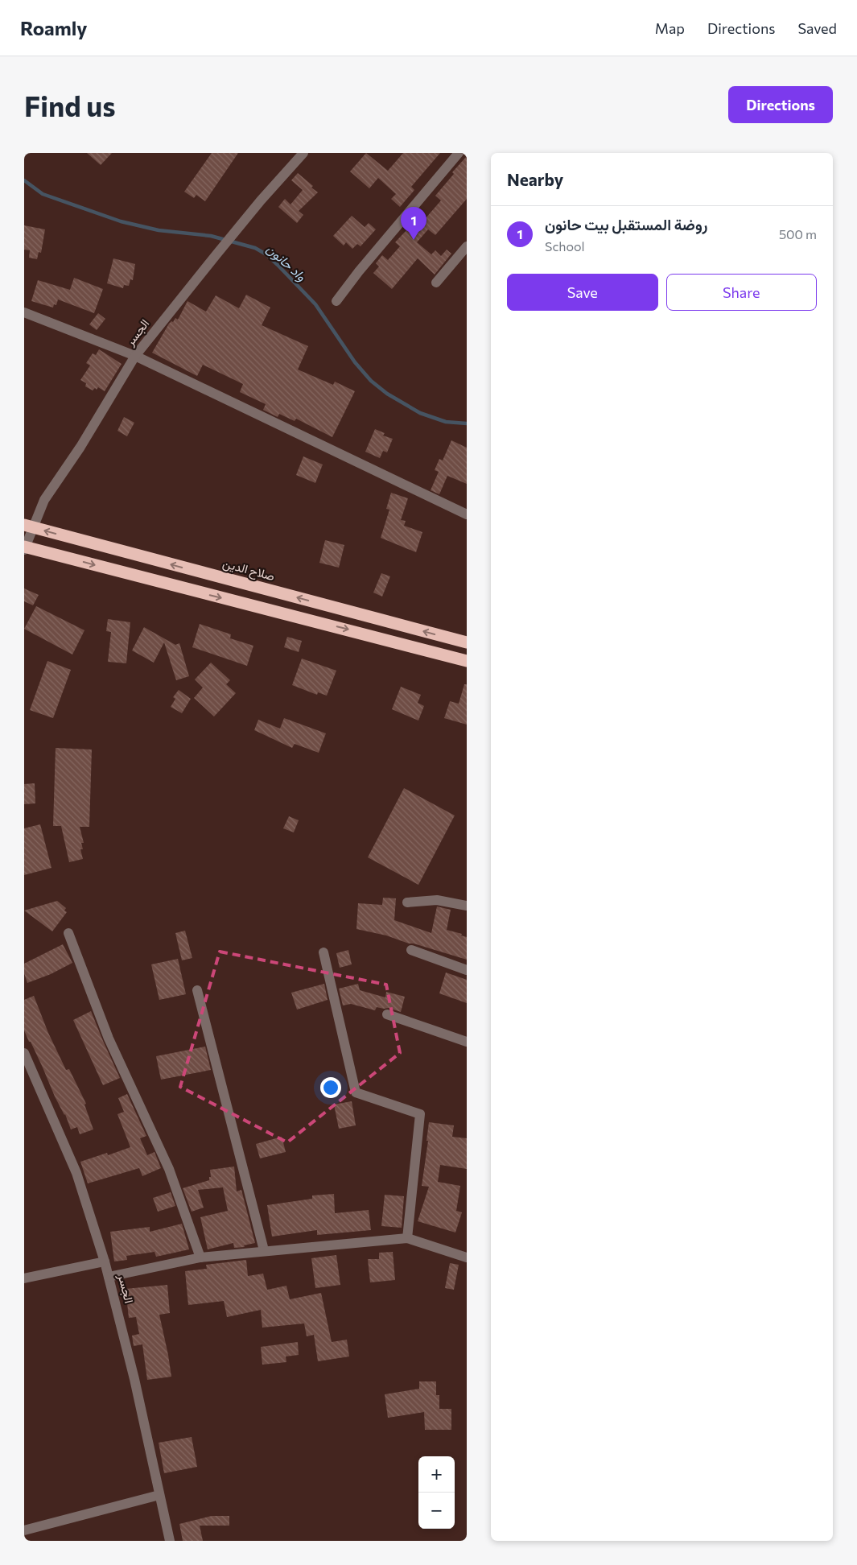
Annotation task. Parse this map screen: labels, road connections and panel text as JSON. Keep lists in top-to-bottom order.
{
  "streets": {
    "highway": ["صلاح الدين"],
    "street": ["الجسر"]
  },
  "crossings": [
    ["الجسر", "صلاح الدين"]
  ],
  "water": ["واد حانون"],
  "page": {
    "header": "Roamly",
    "nav": ["Map", "Directions", "Saved"],
    "buttons": [
      "Directions",
      ["Save", "Share"]
    ],
    "title": "Find us",
    "heading": "Nearby",
    "list": [
      {
        "mark": "1",
        "name": "روضة المستقبل بيت حانون",
        "note": "School",
        "value": "500 m"
      }
    ],
    "pins": "1",
    "map_buttons": ["+", "−"]
  }
}
